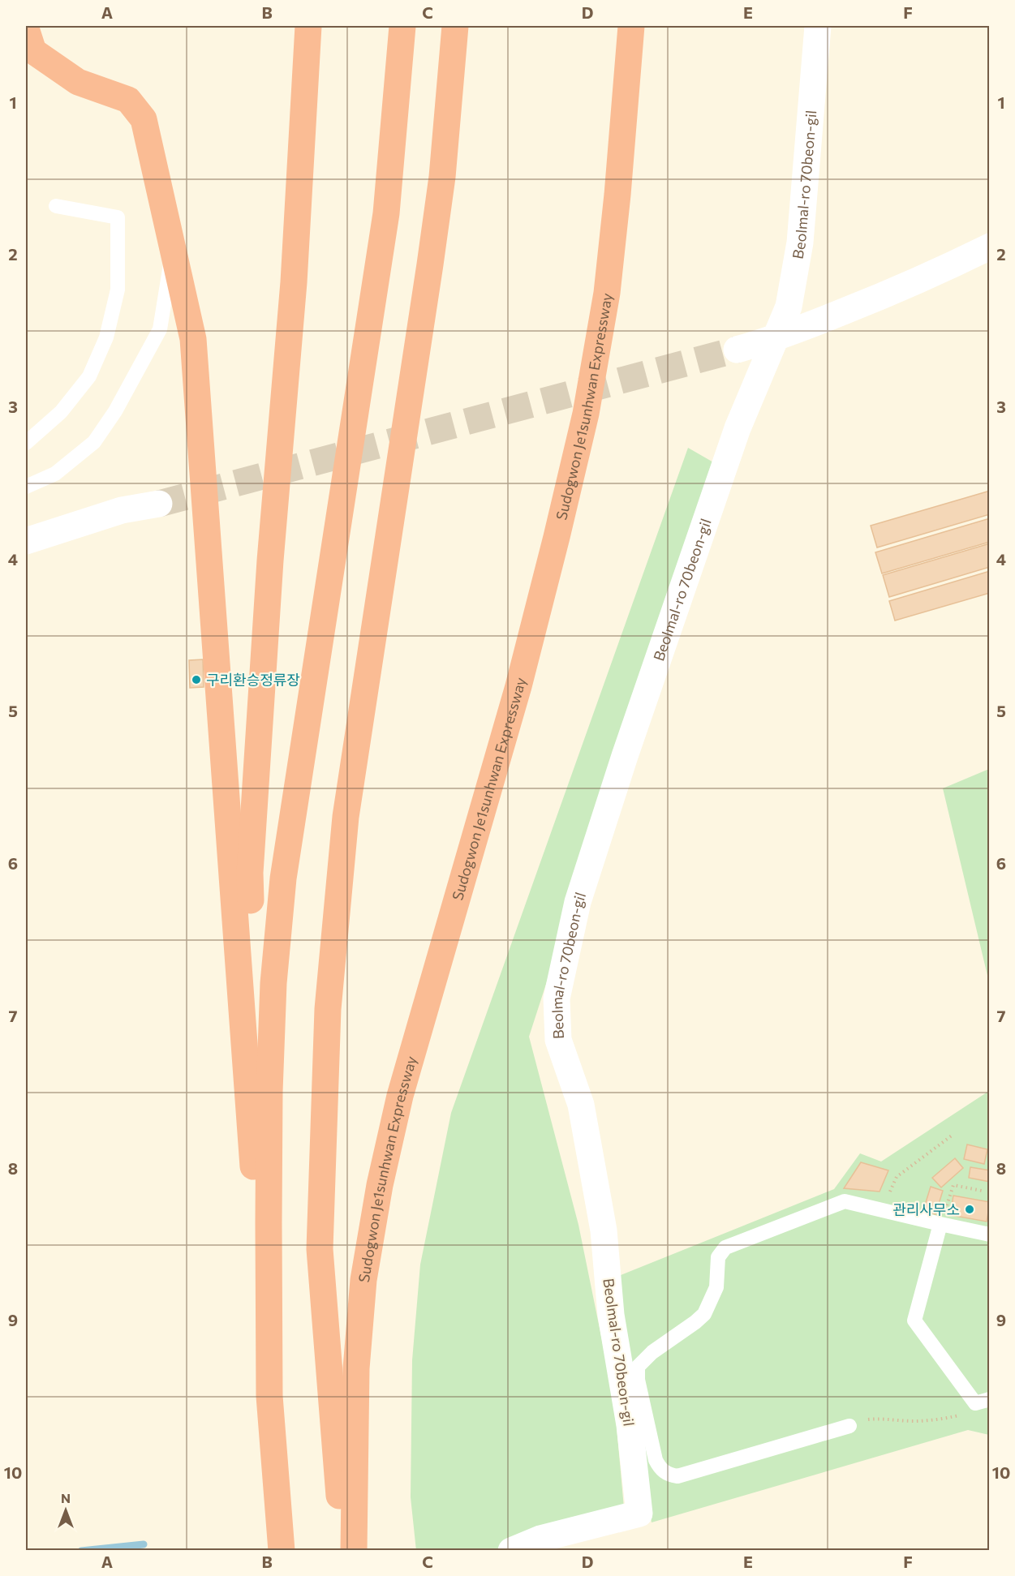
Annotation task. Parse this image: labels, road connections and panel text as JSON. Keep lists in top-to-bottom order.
{
  "streets": {
    "highway": ["Sudogwon Je1sunhwan Expressway"],
    "street": ["Beolmal-ro 70beon-gil"]
  },
  "places": ["구리환승정류장", "관리사무소"],
  "north": "top",
  "grid": {
    "columns": [
      "A",
      "B",
      "C",
      "D",
      "E",
      "F"
    ],
    "rows": [
      "1",
      "2",
      "3",
      "4",
      "5",
      "6",
      "7",
      "8",
      "9",
      "10"
    ]
  }
}
